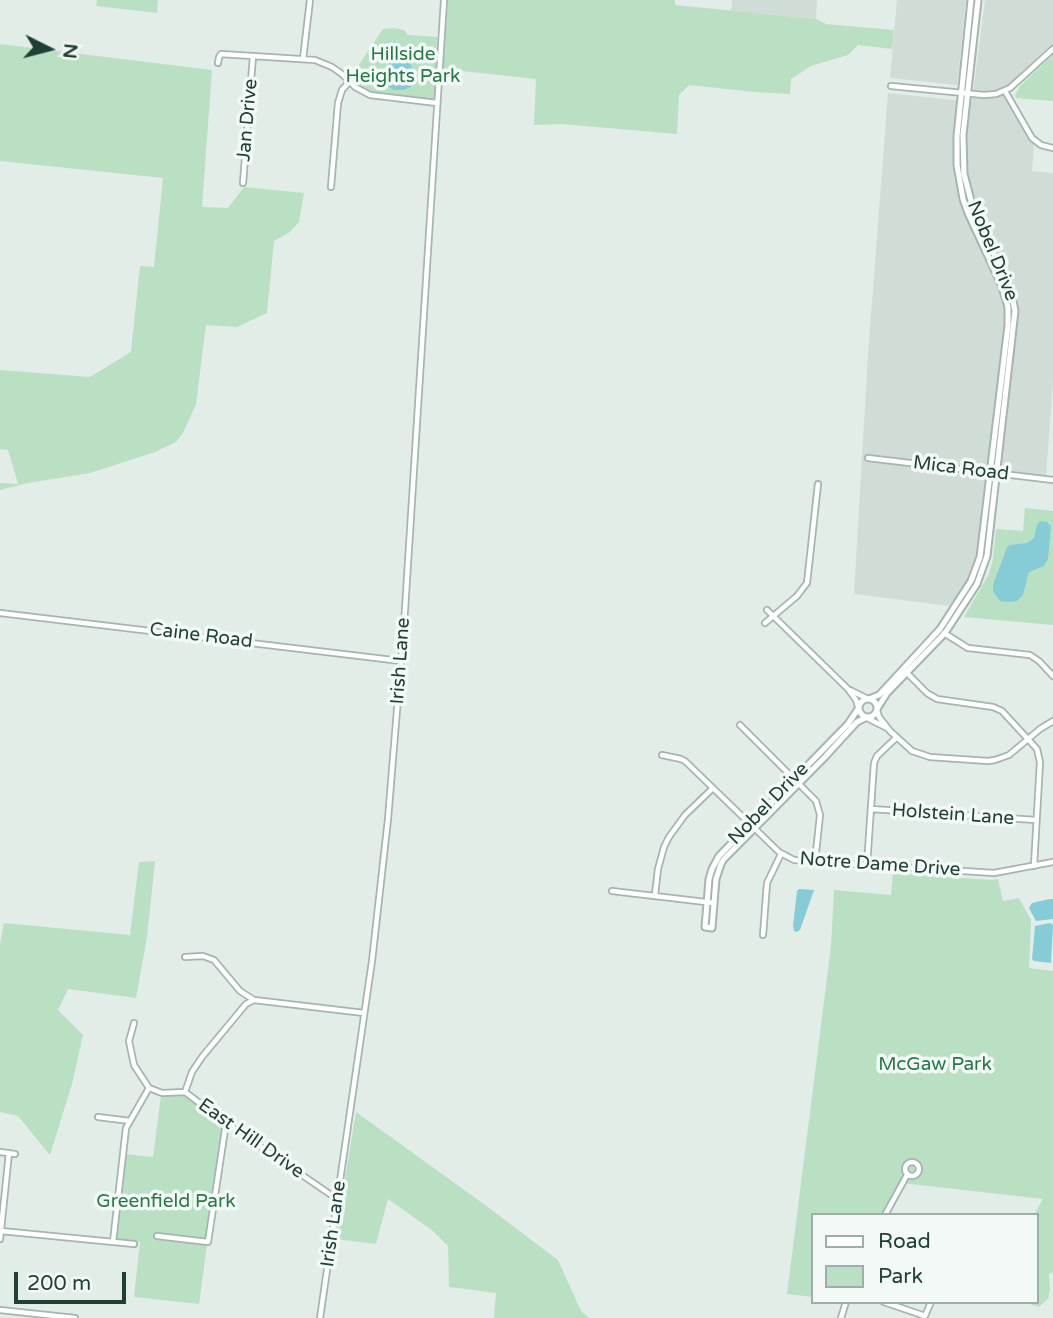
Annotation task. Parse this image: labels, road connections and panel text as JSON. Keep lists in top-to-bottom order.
{
  "streets": {
    "street": [
      "Jan Drive",
      "Nobel Drive",
      "Mica Road",
      "Caine Road",
      "Irish Lane",
      "Holstein Lane",
      "Notre Dame Drive",
      "East Hill Drive"
    ]
  },
  "crossings": [
    ["Nobel Drive", "Mica Road"],
    ["Nobel Drive", "Notre Dame Drive"],
    ["Caine Road", "Irish Lane"],
    ["Irish Lane", "East Hill Drive"]
  ],
  "parks": ["Hillside Heights Park", "McGaw Park", "Greenfield Park"],
  "legend": ["Road", "Park"],
  "scale_bar": "200 m",
  "north": "right"
}
